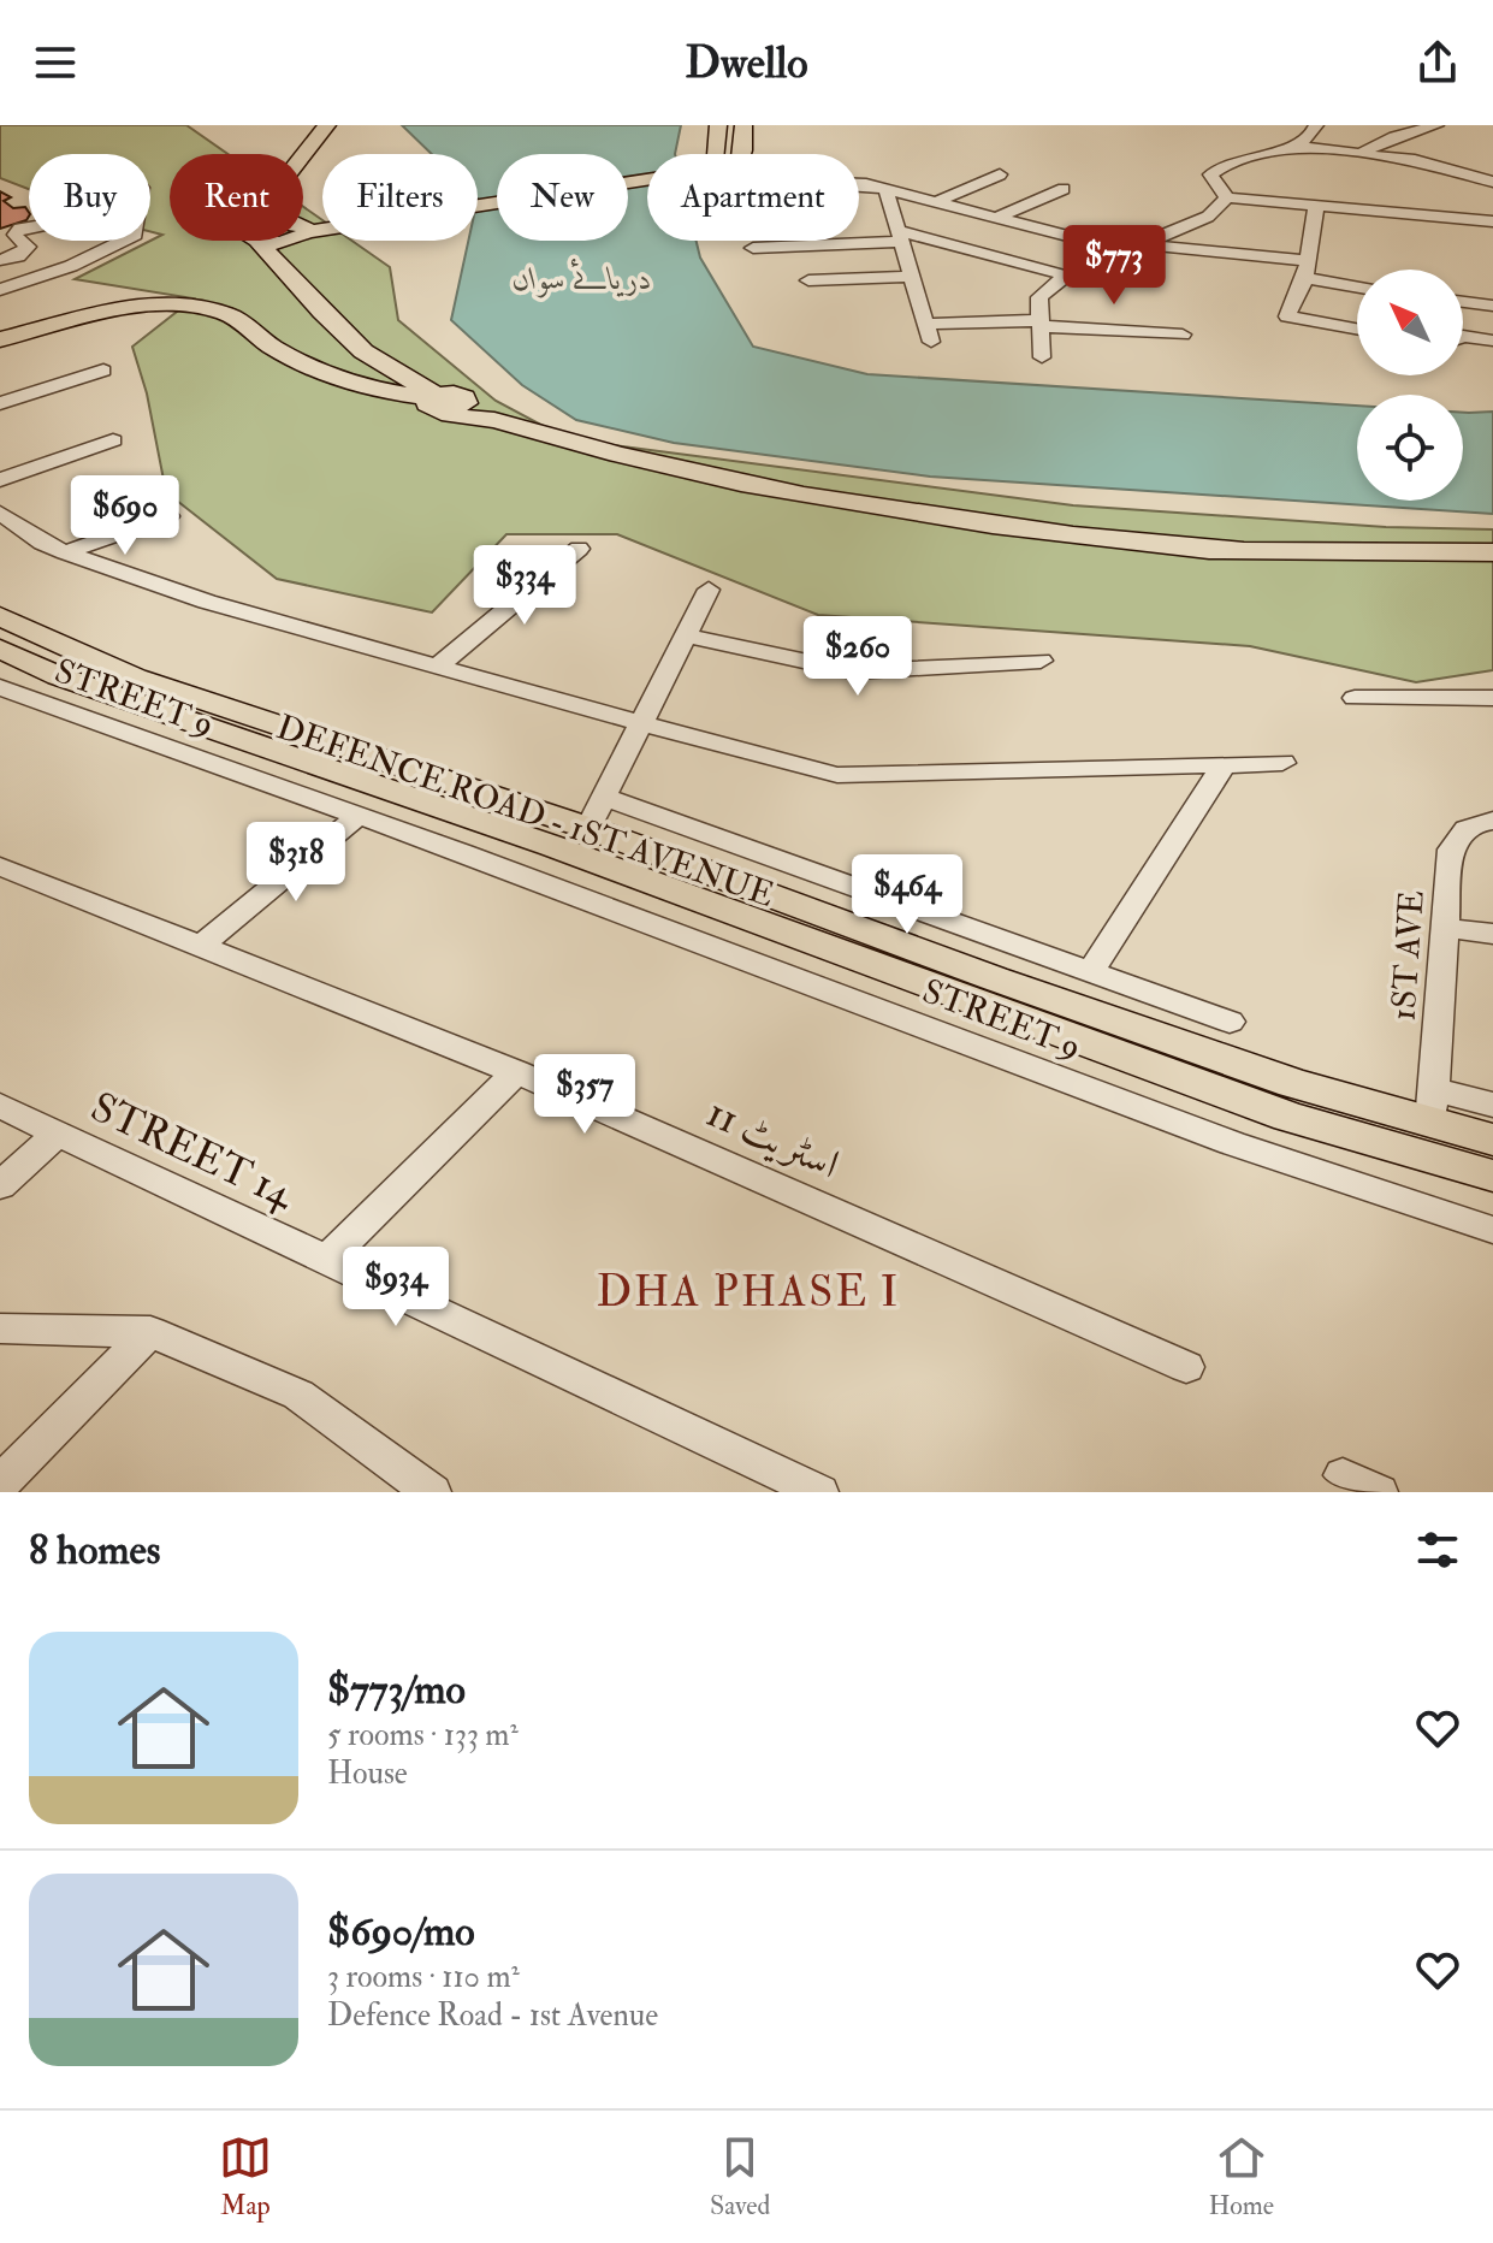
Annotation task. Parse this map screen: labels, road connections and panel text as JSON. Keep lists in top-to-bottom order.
{
  "streets": {
    "main road": ["DEFENCE ROAD - 1ST AVENUE"],
    "street": [
      "STREET 9",
      "1ST AVE",
      "اسٹریٹ 11",
      "STREET 14"
    ]
  },
  "crossings": [
    ["DEFENCE ROAD - 1ST AVENUE", "1ST AVE"]
  ],
  "districts": ["DHA PHASE I"],
  "water": ["دریائے سواں"],
  "north": "top left",
  "page": {
    "header": "Dwello",
    "chip": [
      "Buy",
      "Rent",
      "Filters",
      "New",
      "Apartment"
    ],
    "price": [
      "$773",
      "$690",
      "$334",
      "$260",
      "$318",
      "$464",
      "$357",
      "$934"
    ],
    "heading": "8 homes",
    "list": [
      {
        "name": "$773/mo",
        "note": "5 rooms · 133 m² · House"
      },
      {
        "name": "$690/mo",
        "note": "3 rooms · 110 m² · Defence Road - 1st Avenue"
      }
    ],
    "tabs": ["Map", "Saved", "Home"]
  }
}
